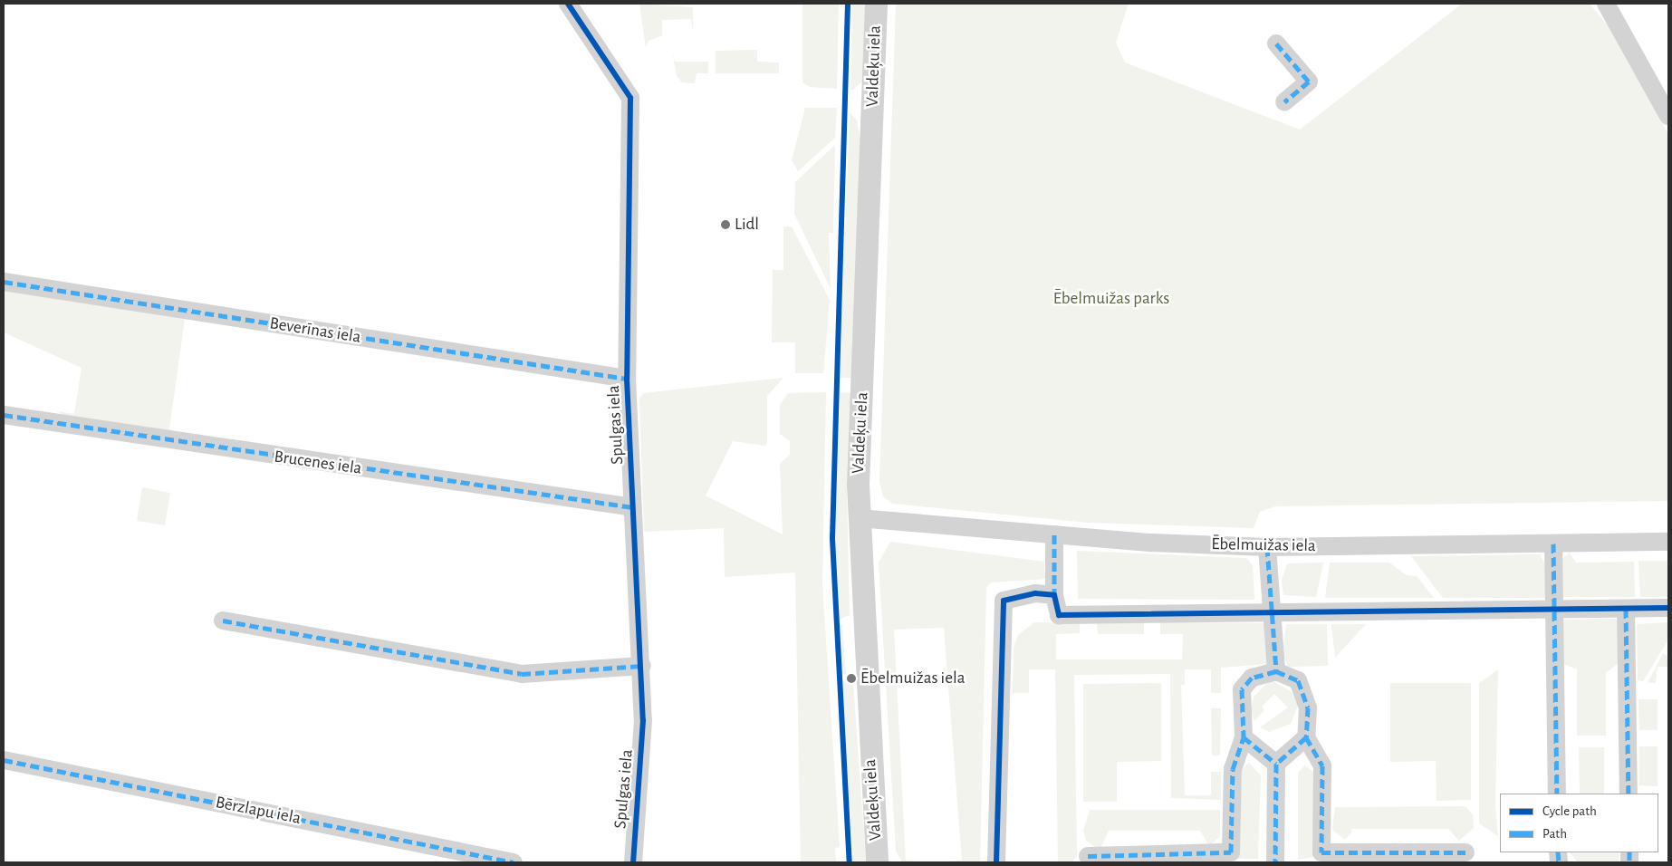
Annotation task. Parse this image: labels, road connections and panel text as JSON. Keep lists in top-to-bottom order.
{
  "streets": {
    "street": [
      "Valdeķu iela",
      "Beverīnas iela",
      "Spulgas iela",
      "Brucenes iela",
      "Ēbelmuižas iela",
      "Bērzlapu iela"
    ]
  },
  "crossings": [
    ["Valdeķu iela", "Ēbelmuižas iela"],
    ["Beverīnas iela", "Spulgas iela"],
    ["Spulgas iela", "Brucenes iela"]
  ],
  "parks": ["Ēbelmuižas parks"],
  "places": ["Lidl", "Ēbelmuižas iela"],
  "legend": ["Cycle path", "Path"]
}
